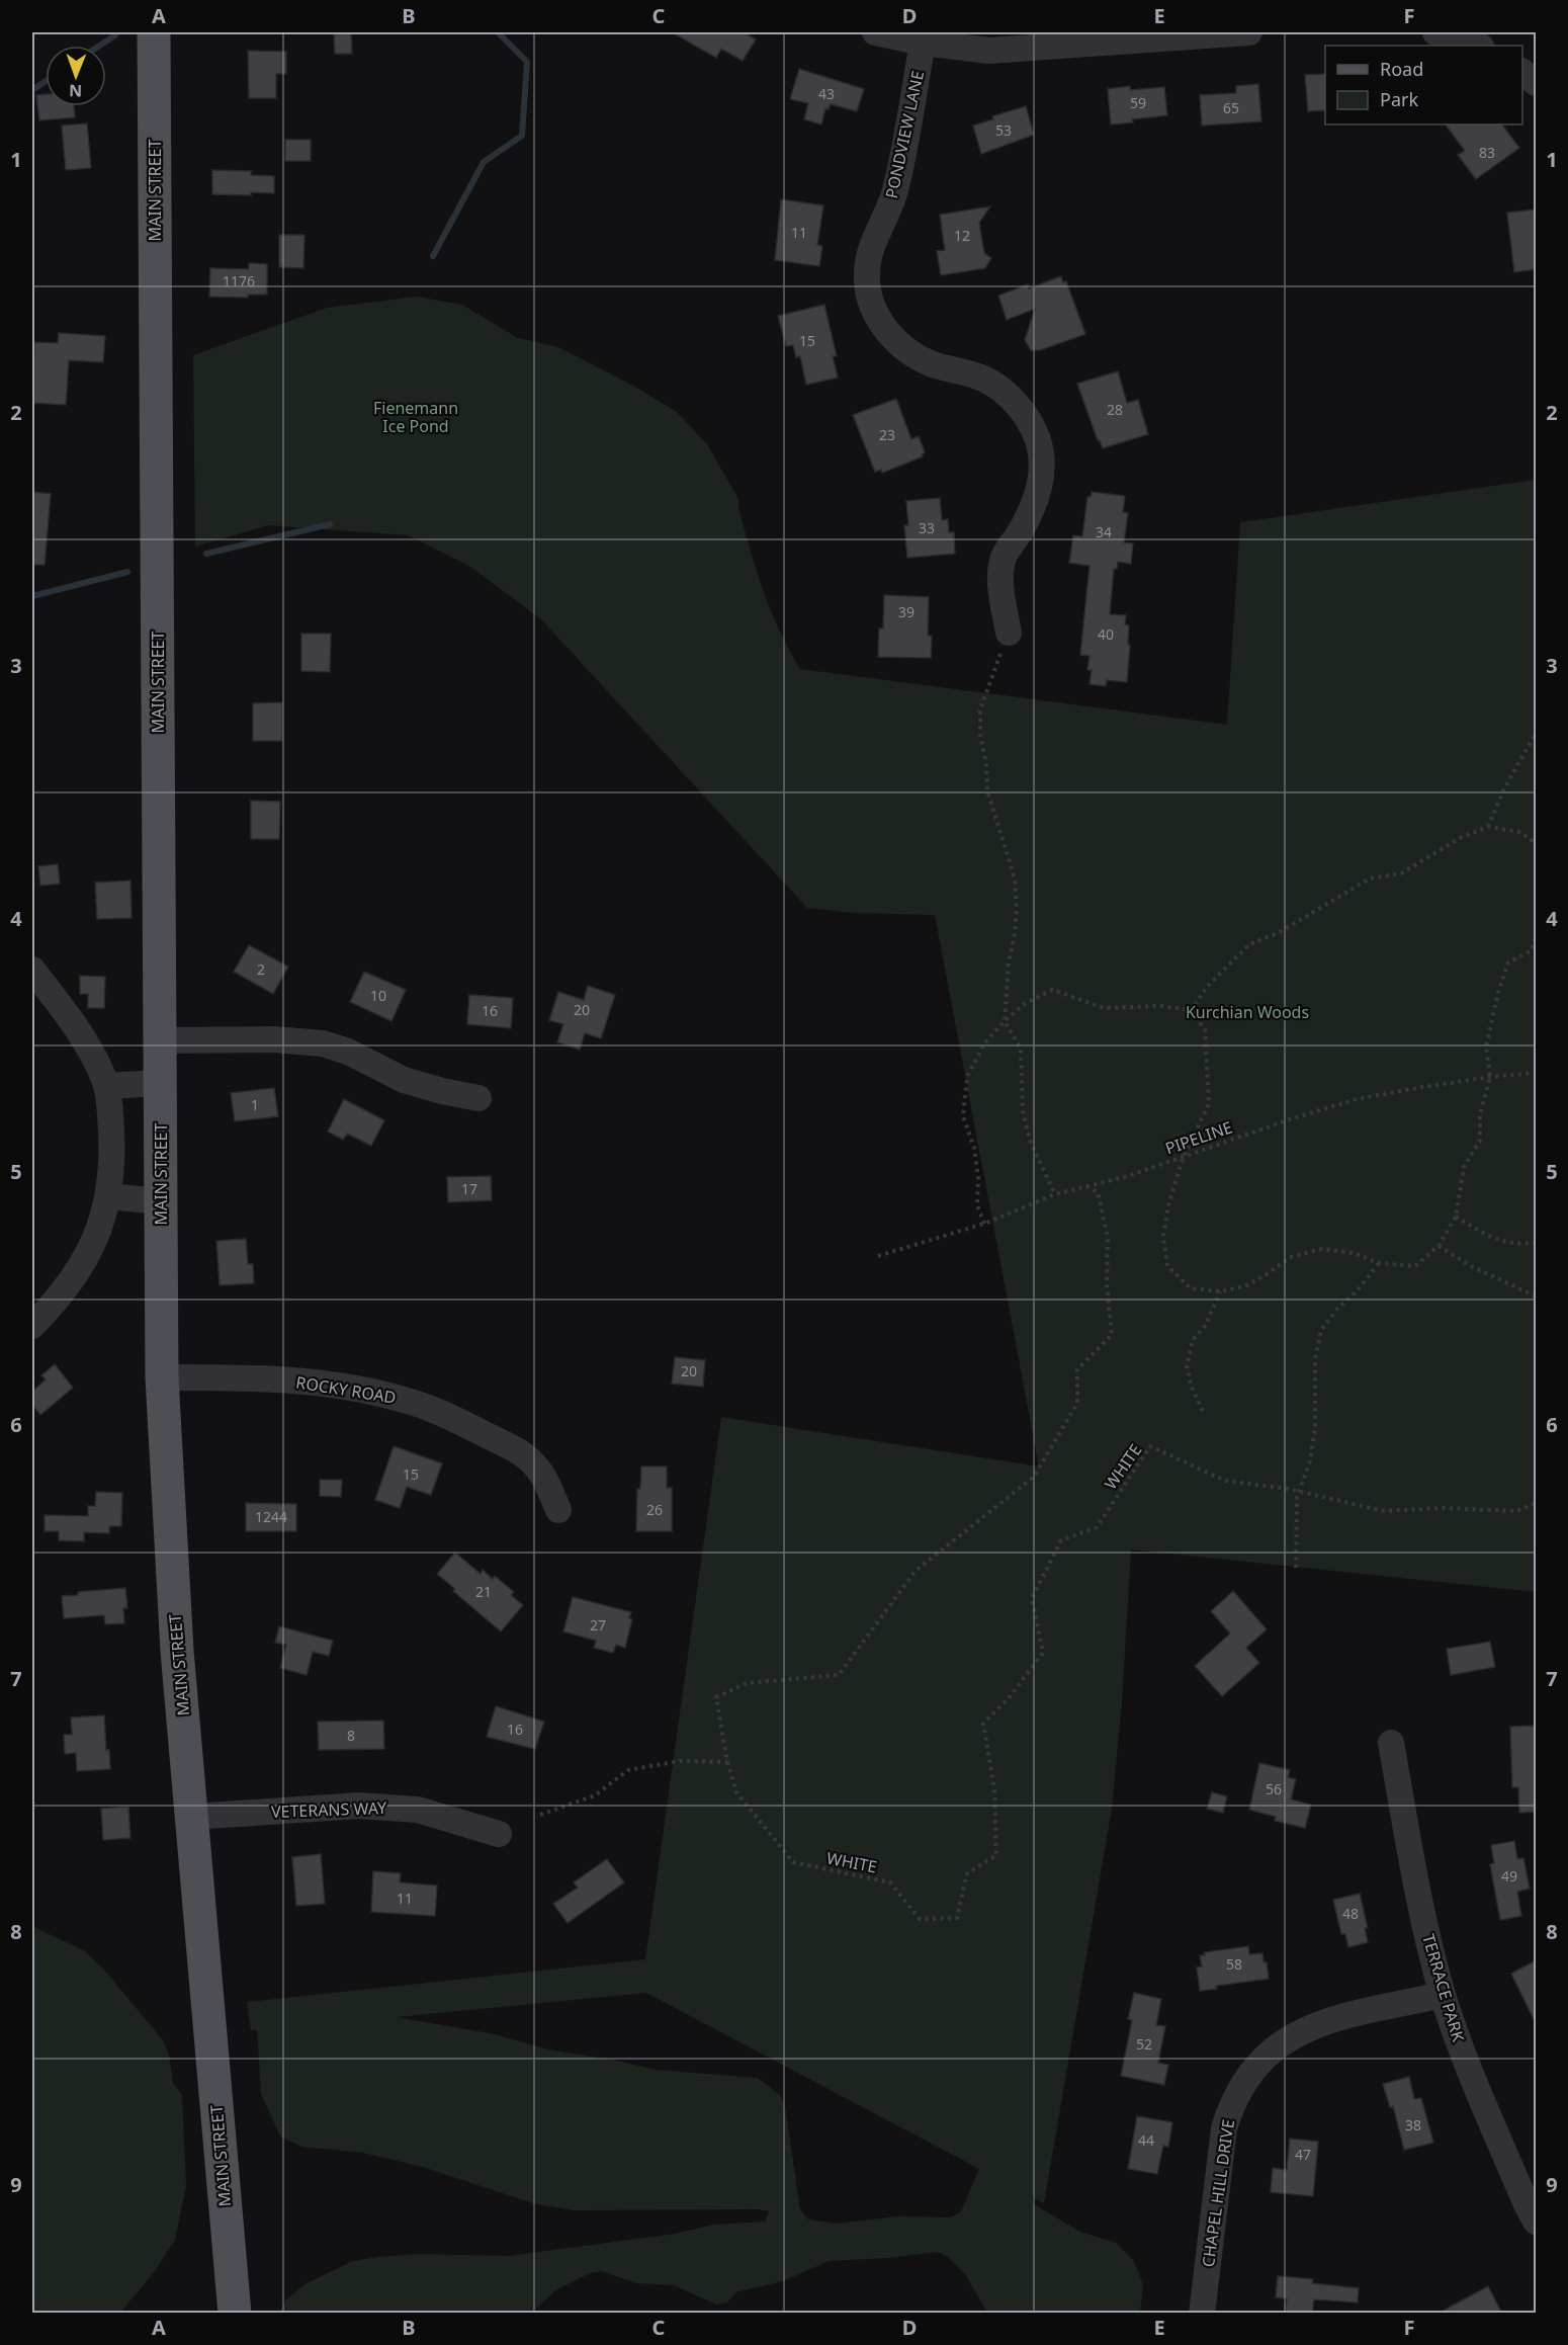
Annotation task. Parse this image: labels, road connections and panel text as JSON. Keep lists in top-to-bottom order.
{
  "streets": {
    "main road": ["MAIN STREET"],
    "street": [
      "PONDVIEW LANE",
      "ROCKY ROAD",
      "VETERANS WAY",
      "TERRACE PARK",
      "CHAPEL HILL DRIVE"
    ],
    "path": ["PIPELINE", "WHITE"]
  },
  "crossings": [
    ["MAIN STREET", "ROCKY ROAD"],
    ["MAIN STREET", "VETERANS WAY"],
    ["PIPELINE", "WHITE"],
    ["TERRACE PARK", "CHAPEL HILL DRIVE"]
  ],
  "parks": ["Fienemann Ice Pond", "Kurchian Woods"],
  "house_numbers": [
    "43",
    "59",
    "65",
    "53",
    "83",
    "11",
    "12",
    "1176",
    "15",
    "28",
    "23",
    "33",
    "34",
    "39",
    "40",
    "2",
    "10",
    "20",
    "16",
    "1",
    "17",
    "20",
    "15",
    "26",
    "1244",
    "21",
    "27",
    "16",
    "8",
    "56",
    "49",
    "11",
    "48",
    "58",
    "52",
    "38",
    "44",
    "47"
  ],
  "legend": ["Road", "Park"],
  "north": "bottom",
  "grid": {
    "columns": [
      "A",
      "B",
      "C",
      "D",
      "E",
      "F"
    ],
    "rows": [
      "1",
      "2",
      "3",
      "4",
      "5",
      "6",
      "7",
      "8",
      "9"
    ]
  }
}
